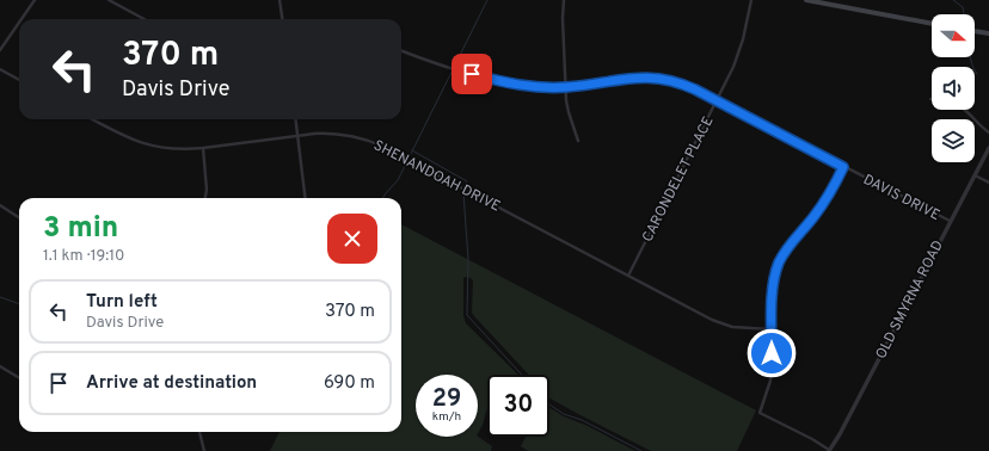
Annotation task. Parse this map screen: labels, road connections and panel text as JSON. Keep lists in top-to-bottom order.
{
  "streets": {
    "street": [
      "SHENANDOAH DRIVE",
      "CARONDELET PLACE",
      "DAVIS DRIVE",
      "OLD SMYRNA ROAD"
    ]
  },
  "crossings": [
    ["SHENANDOAH DRIVE", "CARONDELET PLACE"],
    ["CARONDELET PLACE", "DAVIS DRIVE"],
    ["DAVIS DRIVE", "OLD SMYRNA ROAD"]
  ],
  "north": "right",
  "page": {
    "turn": ["370 m", "Davis Drive"],
    "heading": ["3 min", "1.1 km · 19:10"],
    "list": [
      {
        "name": "Turn left",
        "note": "Davis Drive",
        "value": "370 m"
      },
      {
        "name": "Arrive at destination",
        "value": "690 m"
      }
    ],
    "speed": "29 km/h",
    "limit": "30"
  }
}
